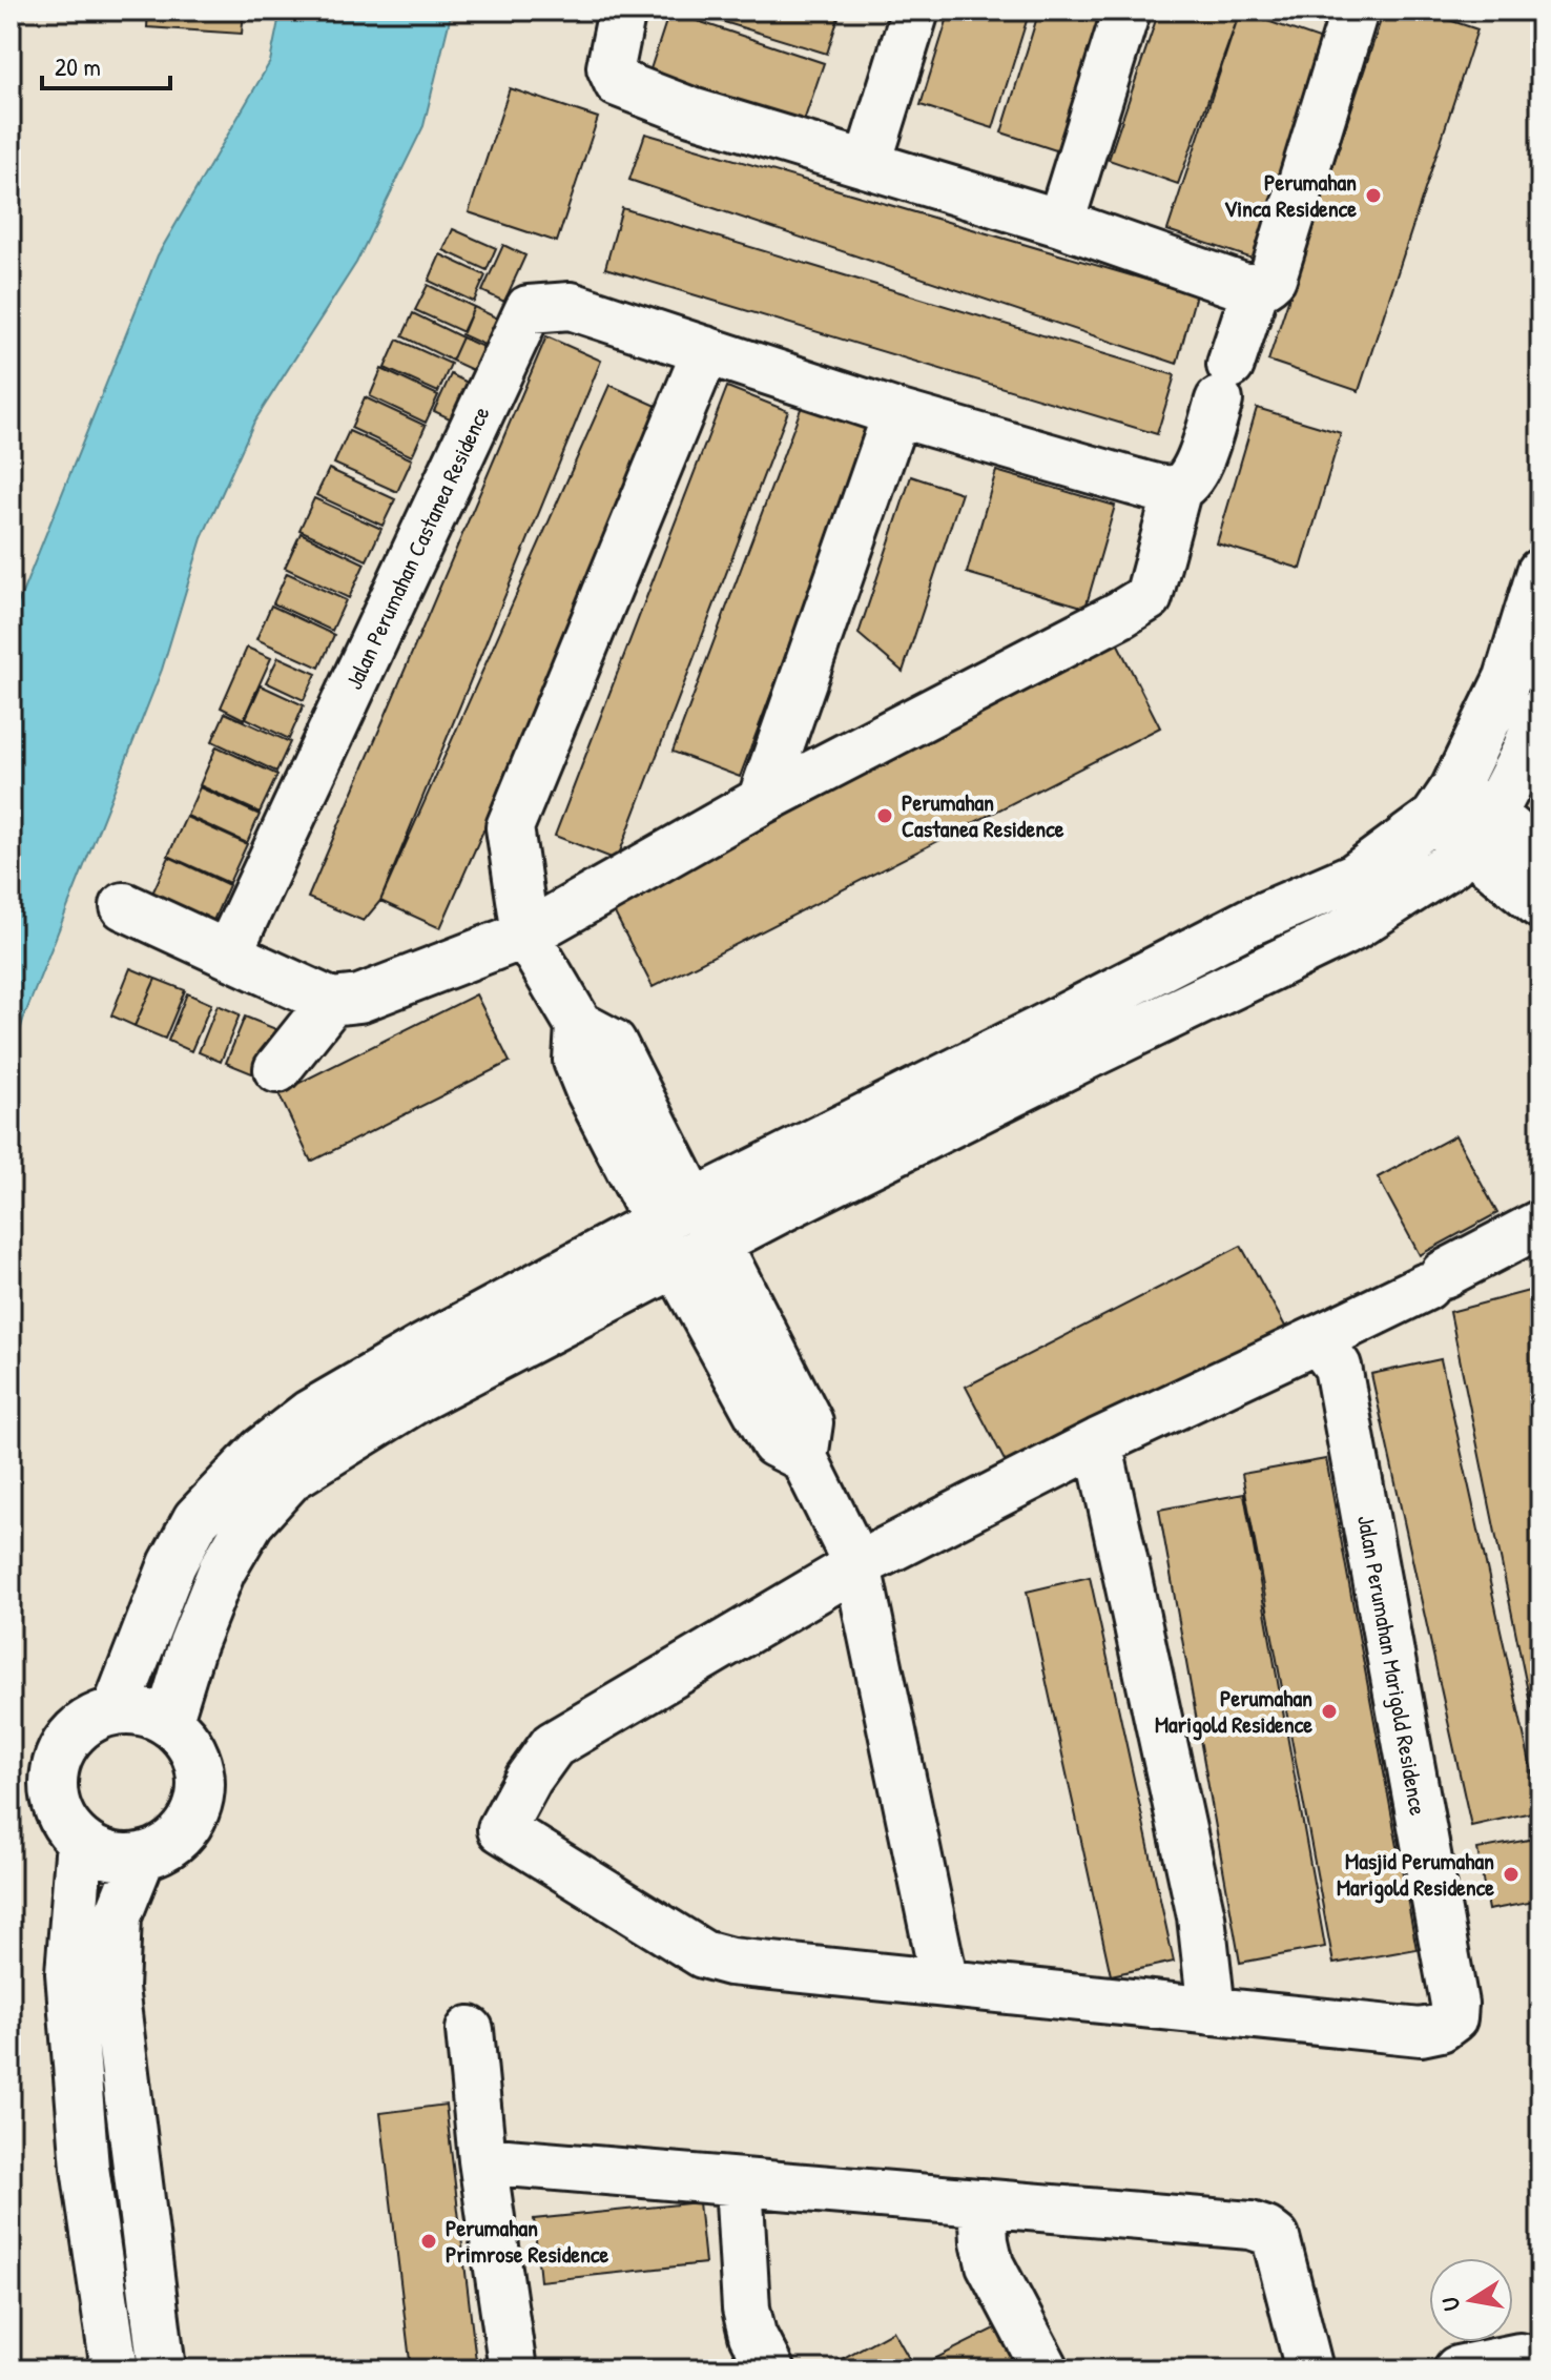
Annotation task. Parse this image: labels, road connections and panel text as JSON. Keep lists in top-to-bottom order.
{
  "streets": {
    "street": ["Jalan Perumahan Castanea Residence", "Jalan Perumahan Marigold Residence"]
  },
  "places": [
    "Perumahan Vinca Residence",
    "Perumahan Castanea Residence",
    "Perumahan Marigold Residence",
    "Masjid Perumahan Marigold Residence",
    "Perumahan Primrose Residence"
  ],
  "scale_bar": "20 m",
  "north": "left"
}
